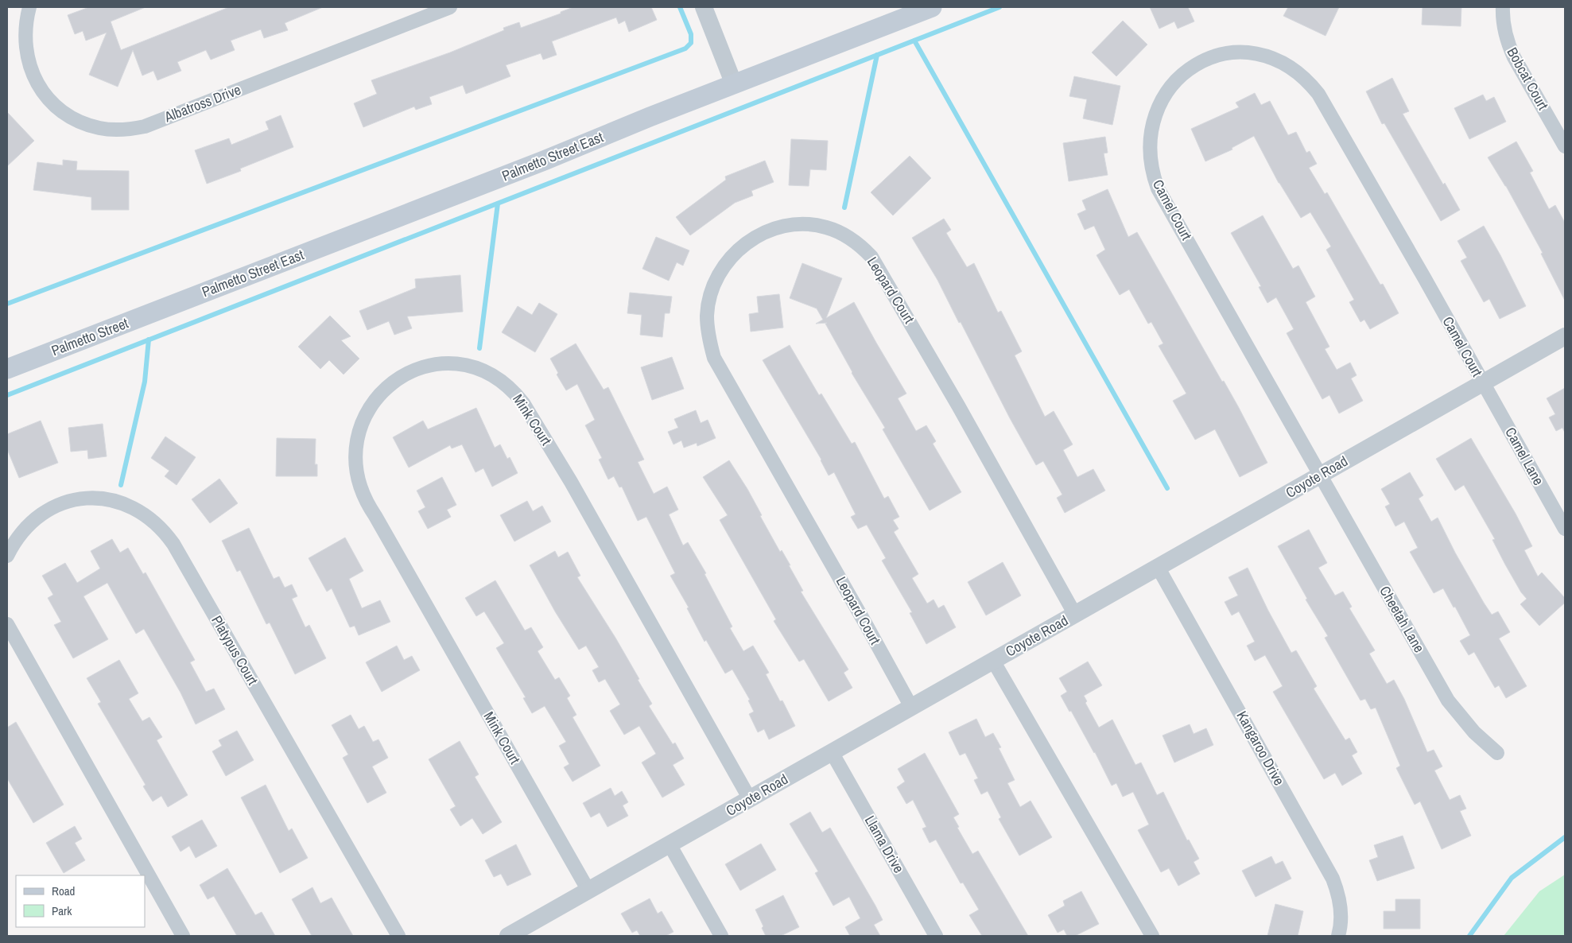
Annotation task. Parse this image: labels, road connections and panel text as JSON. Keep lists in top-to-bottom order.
{
  "streets": {
    "main road": ["Palmetto Street East", "Palmetto Street"],
    "street": [
      "Bobcat Court",
      "Albatross Drive",
      "Camel Court",
      "Leopard Court",
      "Mink Court",
      "Camel Lane",
      "Coyote Road",
      "Cheetah Lane",
      "Platypus Court",
      "Kangaroo Drive",
      "Llama Drive"
    ]
  },
  "crossings": [
    ["Palmetto Street East", "Palmetto Street"],
    ["Camel Court", "Camel Lane"],
    ["Camel Court", "Coyote Road"],
    ["Camel Court", "Cheetah Lane"],
    ["Leopard Court", "Coyote Road"],
    ["Mink Court", "Coyote Road"],
    ["Camel Lane", "Coyote Road"],
    ["Coyote Road", "Cheetah Lane"],
    ["Coyote Road", "Kangaroo Drive"],
    ["Coyote Road", "Llama Drive"]
  ],
  "legend": ["Road", "Park"]
}
